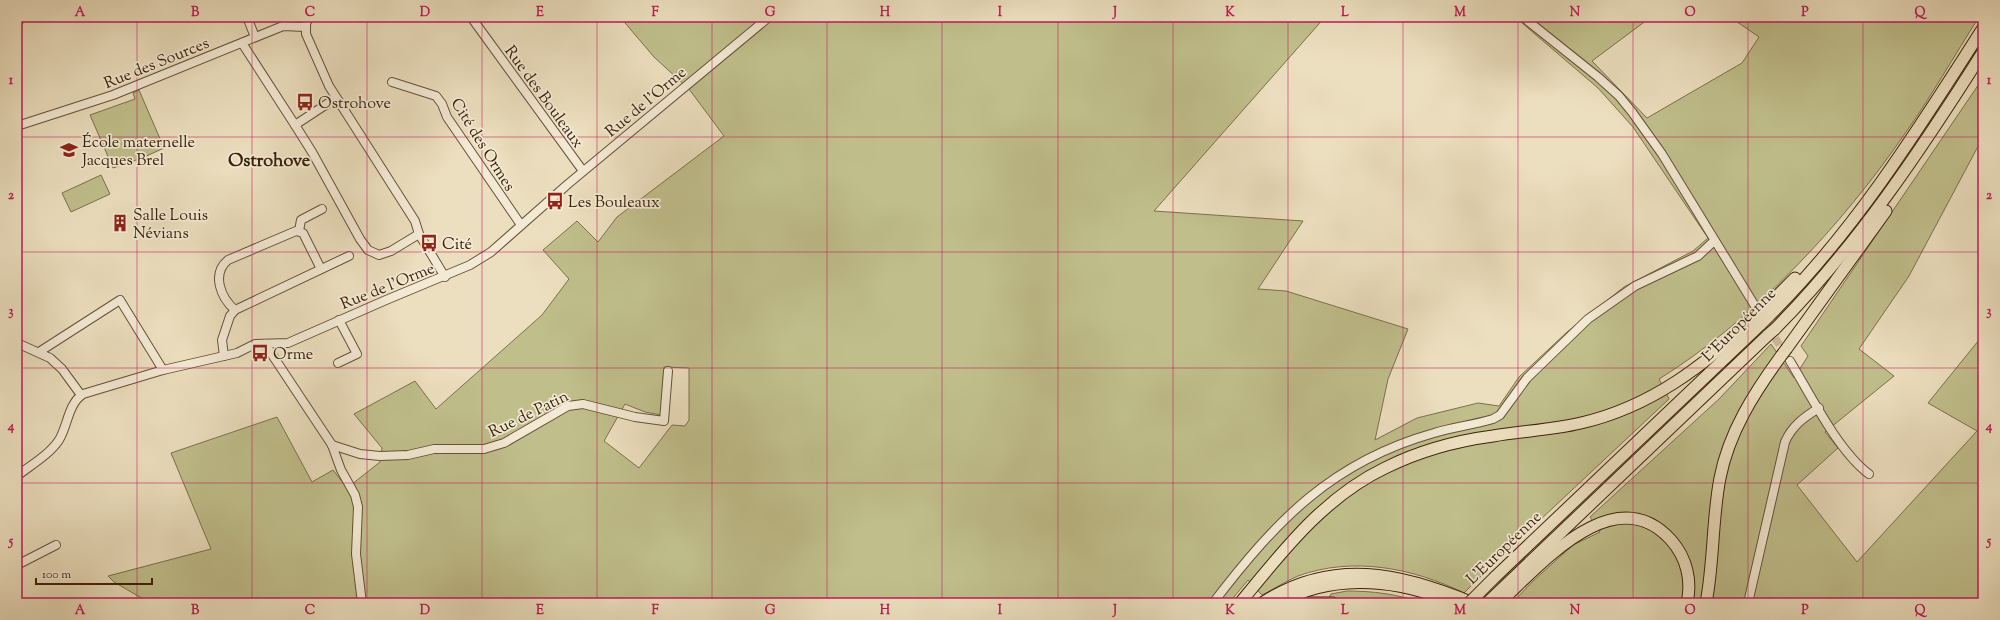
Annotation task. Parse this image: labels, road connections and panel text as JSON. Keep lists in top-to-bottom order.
{
  "streets": {
    "highway": ["L'Européenne"],
    "street": [
      "Rue des Sources",
      "Rue des Bouleaux",
      "Rue de l'Orme",
      "Cité des Ormes",
      "Rue de Patin"
    ]
  },
  "crossings": [
    ["Rue des Bouleaux", "Rue de l'Orme"],
    ["Rue de l'Orme", "Cité des Ormes"]
  ],
  "districts": ["Ostrohove"],
  "places": {
    "bus stop": [
      "Ostrohove",
      "Les Bouleaux",
      "Cité",
      "Orme"
    ],
    "school or university": ["École maternelle Jacques Brel"],
    "building": ["Salle Louis Névians"]
  },
  "scale_bar": "100 m",
  "grid": {
    "columns": [
      "A",
      "B",
      "C",
      "D",
      "E",
      "F",
      "G",
      "H",
      "I",
      "J",
      "K",
      "L",
      "M",
      "N",
      "O",
      "P",
      "Q"
    ],
    "rows": [
      "1",
      "2",
      "3",
      "4",
      "5"
    ]
  }
}
